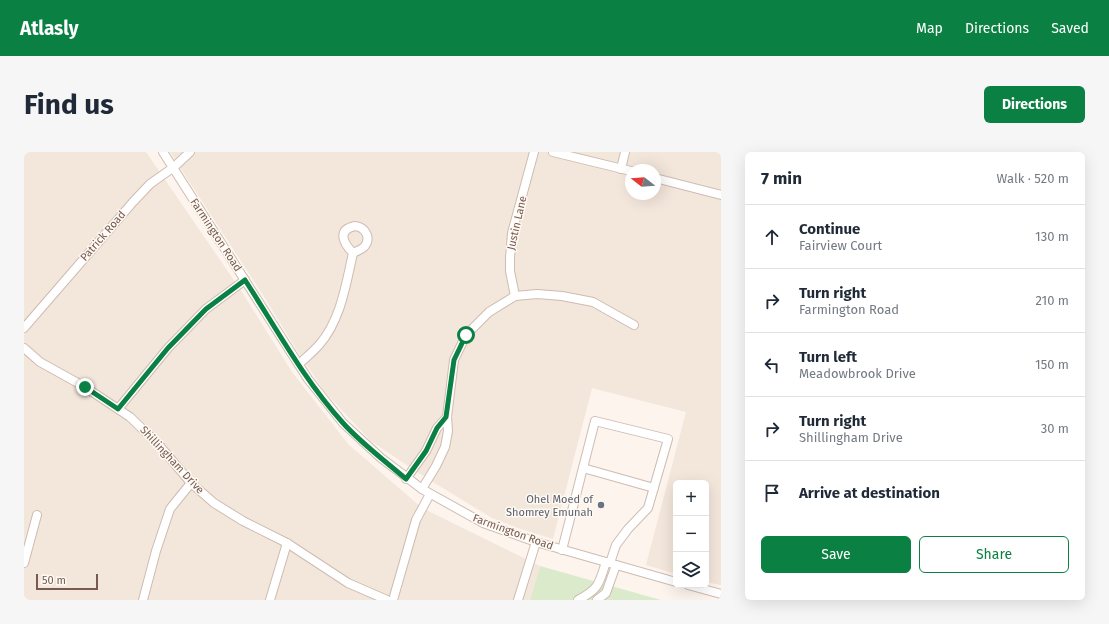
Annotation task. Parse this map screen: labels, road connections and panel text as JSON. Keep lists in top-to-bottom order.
{
  "streets": {
    "street": [
      "Justin Lane",
      "Farmington Road",
      "Patrick Road",
      "Shillingham Drive"
    ]
  },
  "crossings": [
    ["Farmington Road", "Patrick Road"]
  ],
  "places": ["Ohel Moed of Shomrey Emunah"],
  "scale_bar": "50 m",
  "north": "left",
  "page": {
    "header": "Atlasly",
    "nav": ["Map", "Directions", "Saved"],
    "buttons": [
      "Directions",
      ["Save", "Share"]
    ],
    "title": "Find us",
    "heading": ["7 min", "Walk · 520 m"],
    "list": [
      ["Continue", "Fairview Court", "130 m"],
      ["Turn right", "Farmington Road", "210 m"],
      ["Turn left", "Meadowbrook Drive", "150 m"],
      ["Turn right", "Shillingham Drive", "30 m"],
      "Arrive at destination"
    ],
    "map_buttons": ["+", "−"],
    "scale": "50 m"
  }
}
